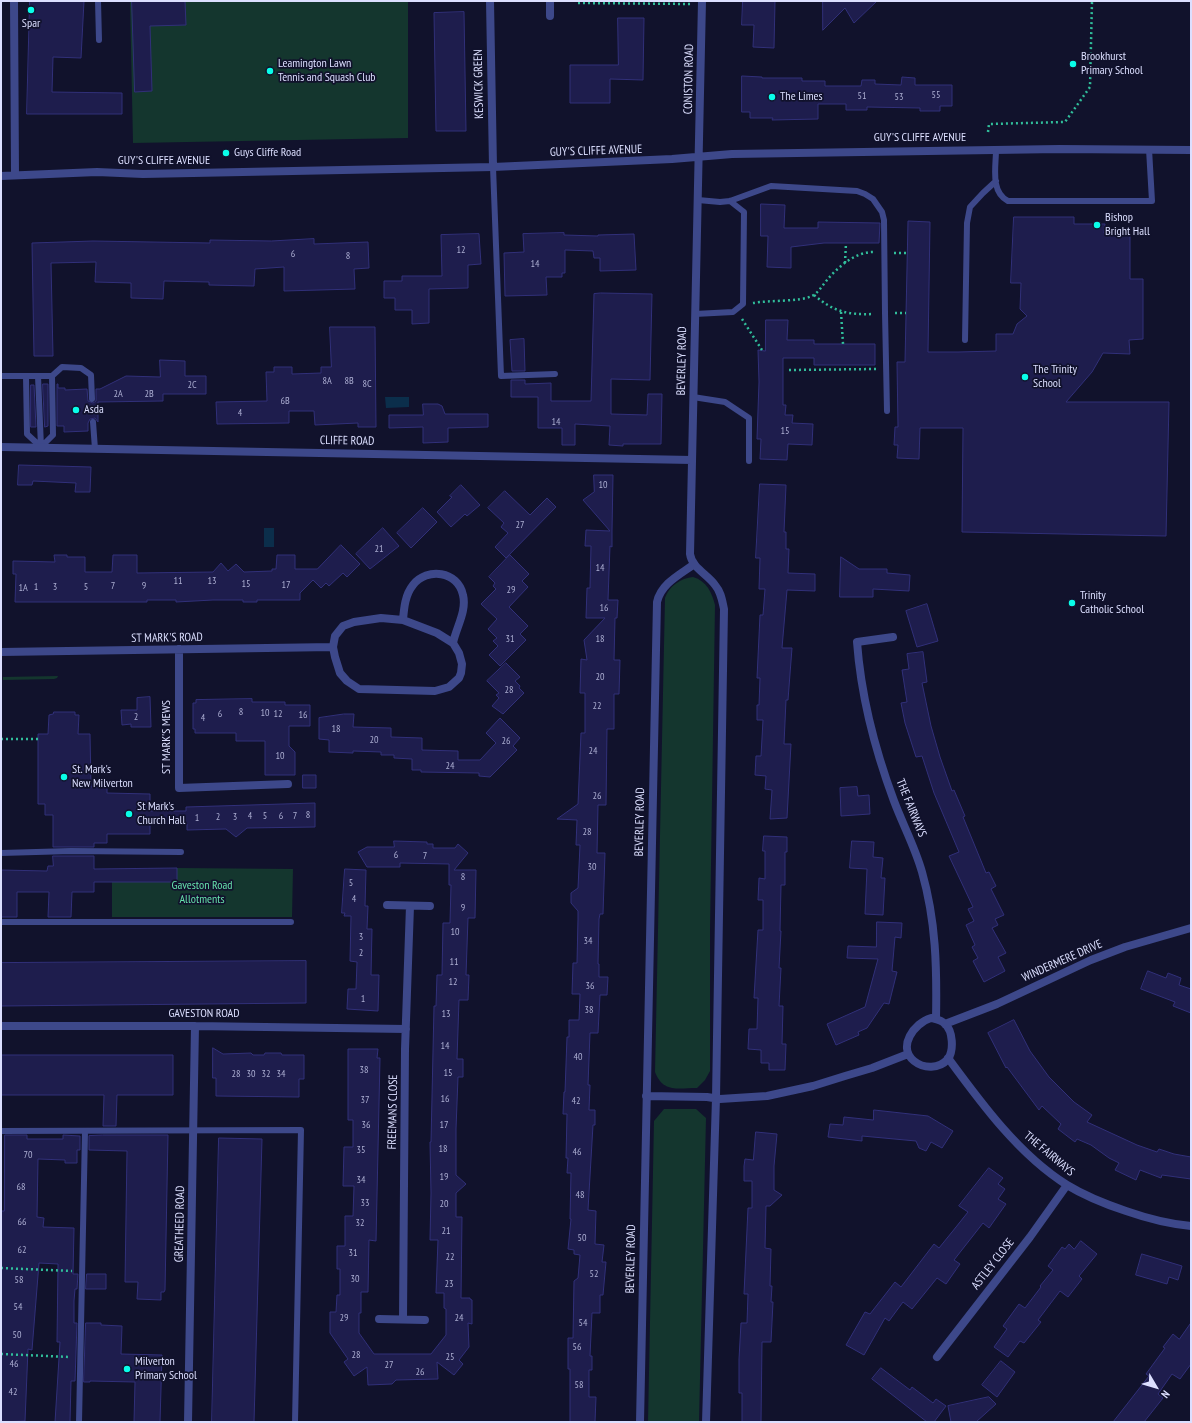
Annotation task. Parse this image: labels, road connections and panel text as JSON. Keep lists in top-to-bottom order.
{
  "streets": {
    "street": [
      "CONISTON ROAD",
      "KESWICK GREEN",
      "GUY'S CLIFFE AVENUE",
      "BEVERLEY ROAD",
      "CLIFFE ROAD",
      "ST MARK'S ROAD",
      "ST MARK'S MEWS",
      "THE FAIRWAYS",
      "WINDERMERE DRIVE",
      "GAVESTON ROAD",
      "FREEMANS CLOSE",
      "GREATHEED ROAD",
      "ASTLEY CLOSE"
    ]
  },
  "crossings": [
    ["CONISTON ROAD", "GUY'S CLIFFE AVENUE"],
    ["CONISTON ROAD", "BEVERLEY ROAD"],
    ["KESWICK GREEN", "GUY'S CLIFFE AVENUE"],
    ["GUY'S CLIFFE AVENUE", "BEVERLEY ROAD"],
    ["BEVERLEY ROAD", "CLIFFE ROAD"],
    ["ST MARK'S ROAD", "ST MARK'S MEWS"],
    ["THE FAIRWAYS", "WINDERMERE DRIVE"],
    ["THE FAIRWAYS", "ASTLEY CLOSE"],
    ["GAVESTON ROAD", "FREEMANS CLOSE"],
    ["GAVESTON ROAD", "GREATHEED ROAD"]
  ],
  "parks": ["Gaveston Road Allotments"],
  "places": [
    "Spar",
    "Brookhurst Primary School",
    "Leamington Lawn Tennis and Squash Club",
    "The Limes",
    "Guys Cliffe Road",
    "Bishop Bright Hall",
    "The Trinity School",
    "Asda",
    "Trinity Catholic School",
    "St. Mark's New Milverton",
    "St Mark's Church Hall",
    "Milverton Primary School"
  ],
  "house_numbers": [
    "55",
    "51",
    "53",
    "12",
    "6",
    "8",
    "14",
    "8A",
    "8B",
    "8C",
    "2C",
    "2A",
    "2B",
    "6B",
    "4",
    "14",
    "15",
    "10",
    "27",
    "21",
    "14",
    "11",
    "13",
    "15",
    "17",
    "7",
    "9",
    "1",
    "3",
    "5",
    "1A",
    "29",
    "16",
    "31",
    "18",
    "20",
    "28",
    "22",
    "8",
    "10",
    "6",
    "12",
    "16",
    "2",
    "4",
    "18",
    "20",
    "26",
    "24",
    "10",
    "24",
    "26",
    "8",
    "4",
    "5",
    "6",
    "7",
    "2",
    "3",
    "1",
    "28",
    "6",
    "7",
    "30",
    "8",
    "5",
    "4",
    "9",
    "10",
    "3",
    "34",
    "2",
    "11",
    "12",
    "36",
    "1",
    "38",
    "13",
    "14",
    "40",
    "38",
    "15",
    "28",
    "30",
    "32",
    "34",
    "16",
    "37",
    "42",
    "36",
    "17",
    "18",
    "35",
    "46",
    "70",
    "19",
    "34",
    "68",
    "48",
    "33",
    "20",
    "66",
    "32",
    "21",
    "50",
    "62",
    "31",
    "22",
    "52",
    "30",
    "58",
    "23",
    "54",
    "29",
    "24",
    "54",
    "50",
    "56",
    "28",
    "25",
    "46",
    "27",
    "26",
    "58",
    "42"
  ],
  "north": "bottom right"
}
